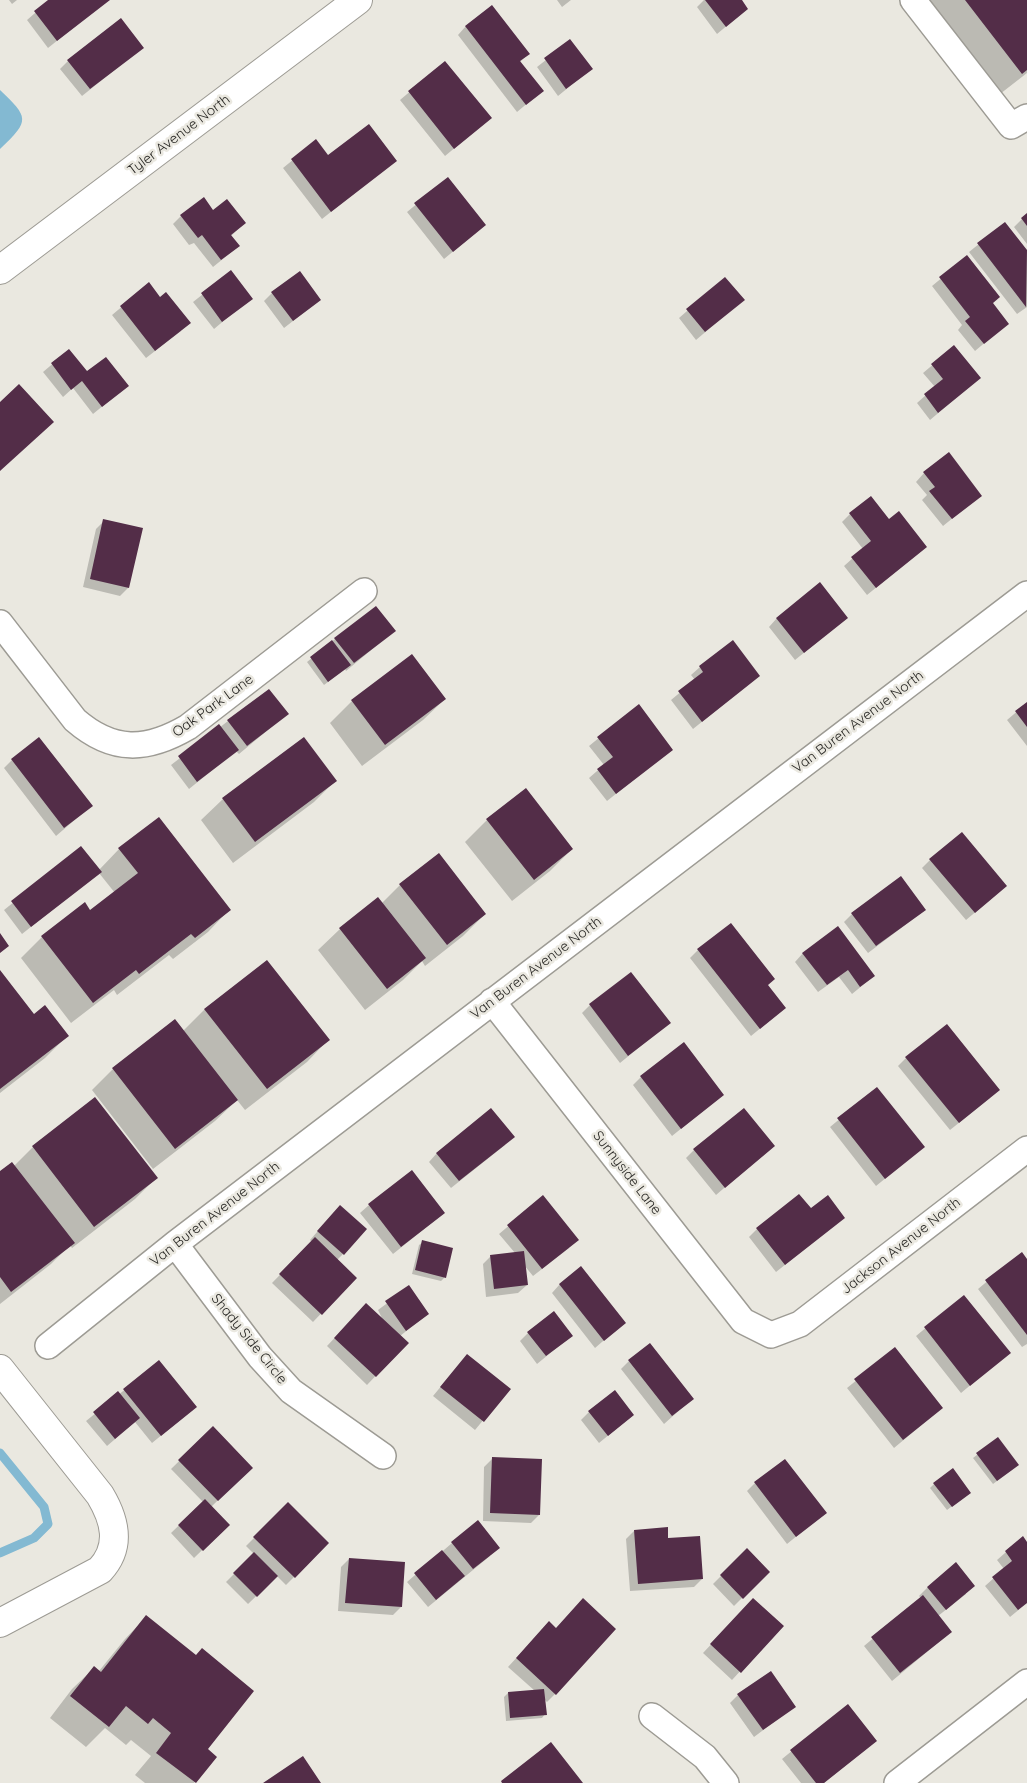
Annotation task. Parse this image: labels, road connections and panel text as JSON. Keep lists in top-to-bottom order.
{
  "streets": {
    "street": [
      "Tyler Avenue North",
      "Oak Park Lane",
      "Van Buren Avenue North",
      "Sunnyside Lane",
      "Jackson Avenue North",
      "Shady Side Circle"
    ]
  },
  "crossings": [
    ["Van Buren Avenue North", "Sunnyside Lane"],
    ["Van Buren Avenue North", "Shady Side Circle"],
    ["Sunnyside Lane", "Jackson Avenue North"]
  ]
}
